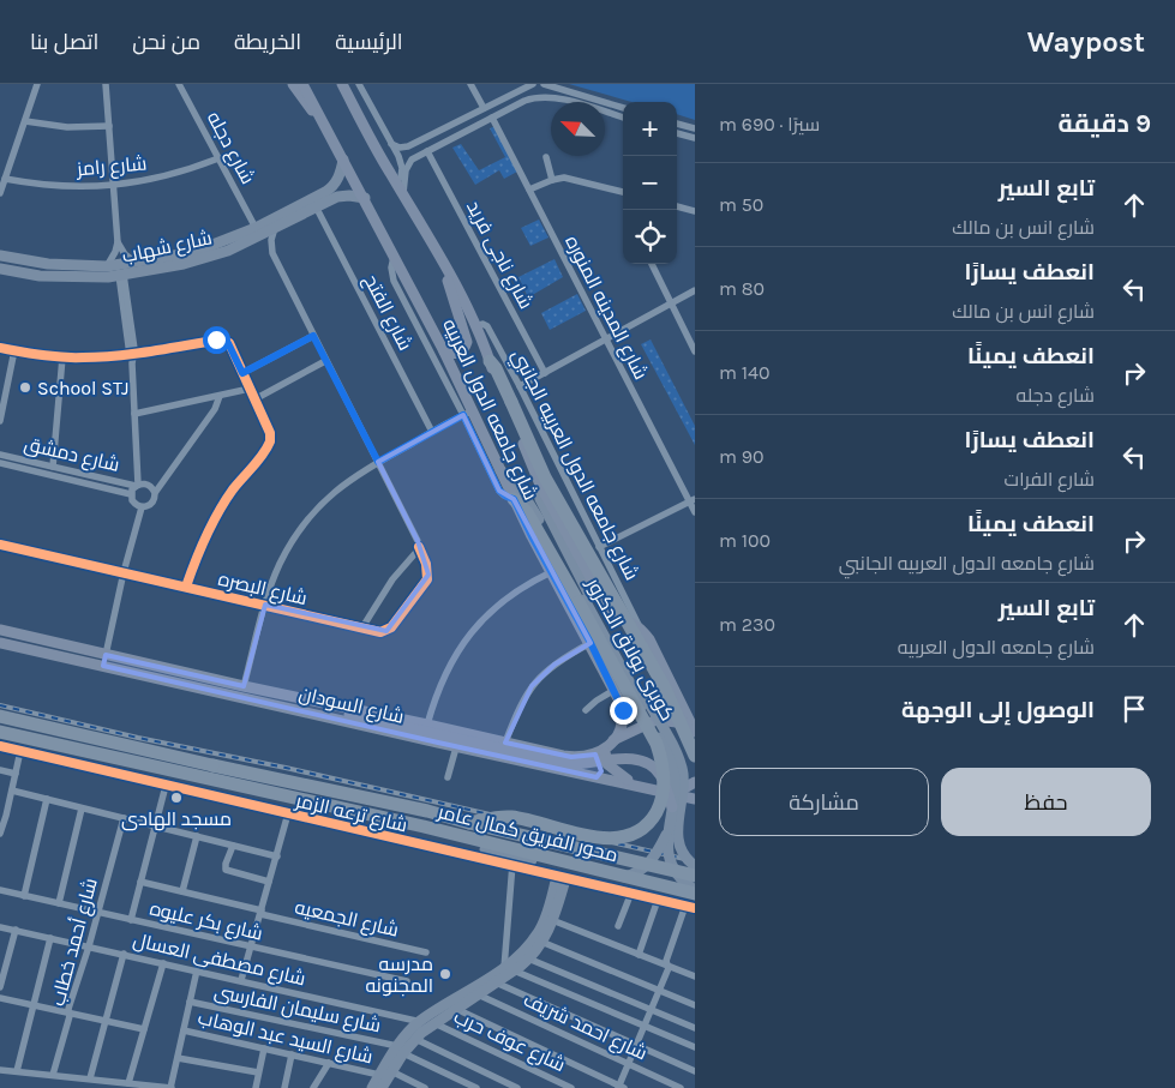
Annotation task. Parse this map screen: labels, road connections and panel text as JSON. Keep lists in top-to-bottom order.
{
  "streets": {
    "highway": ["محور الفريق كمال عامر"],
    "main road": ["شارع جامعه الدول العربيه", "شارع السودان"],
    "street": [
      "شارع دجله",
      "شارع رامز",
      "شارع شهاب",
      "شارع ناجى فريد",
      "شارع المدينه المنوره",
      "شارع الفتح",
      "شارع دمشق",
      "شارع جامعه الدول العربيه الجانبي",
      "شارع البصره",
      "كوبرى بولاق الدكرور",
      "شارع ترعه الزمر",
      "شارع الجمعيه",
      "شارع بكر عليوه",
      "شارع أحمد خطاب",
      "شارع مصطفى العسال",
      "شارع سليمان الفارسى",
      "شارع احمد شريف",
      "شارع السيد عبد الوهاب",
      "شارع عوف حرب"
    ]
  },
  "crossings": [
    ["شارع دجله", "شارع رامز"],
    ["شارع دجله", "شارع شهاب"],
    ["شارع شهاب", "شارع الفتح"],
    ["شارع شهاب", "شارع جامعه الدول العربيه"],
    ["شارع جامعه الدول العربيه", "شارع جامعه الدول العربيه الجانبي"],
    ["شارع جامعه الدول العربيه", "كوبرى بولاق الدكرور"],
    ["شارع جامعه الدول العربيه", "شارع السودان"],
    ["كوبرى بولاق الدكرور", "محور الفريق كمال عامر"],
    ["شارع بكر عليوه", "شارع أحمد خطاب"],
    ["شارع أحمد خطاب", "شارع مصطفى العسال"],
    ["شارع مصطفى العسال", "شارع عوف حرب"]
  ],
  "places": ["School STJ", "مسجد الهادى", "مدرسه المجنونه"],
  "north": "top left",
  "page": {
    "header": "Waypost",
    "nav": [
      "الرئيسية",
      "الخريطة",
      "من نحن",
      "اتصل بنا"
    ],
    "heading": ["9 دقيقة", "سيرًا · 690 m"],
    "map_buttons": ["+", "−"],
    "list": [
      ["تابع السير", "شارع انس بن مالك", "50 m"],
      ["انعطف يسارًا", "شارع انس بن مالك", "80 m"],
      ["انعطف يمينًا", "شارع دجله", "140 m"],
      ["انعطف يسارًا", "شارع الفرات", "90 m"],
      ["انعطف يمينًا", "شارع جامعه الدول العربيه الجانبي", "100 m"],
      ["تابع السير", "شارع جامعه الدول العربيه", "230 m"],
      "الوصول إلى الوجهة"
    ],
    "buttons": ["حفظ", "مشاركة"]
  }
}
